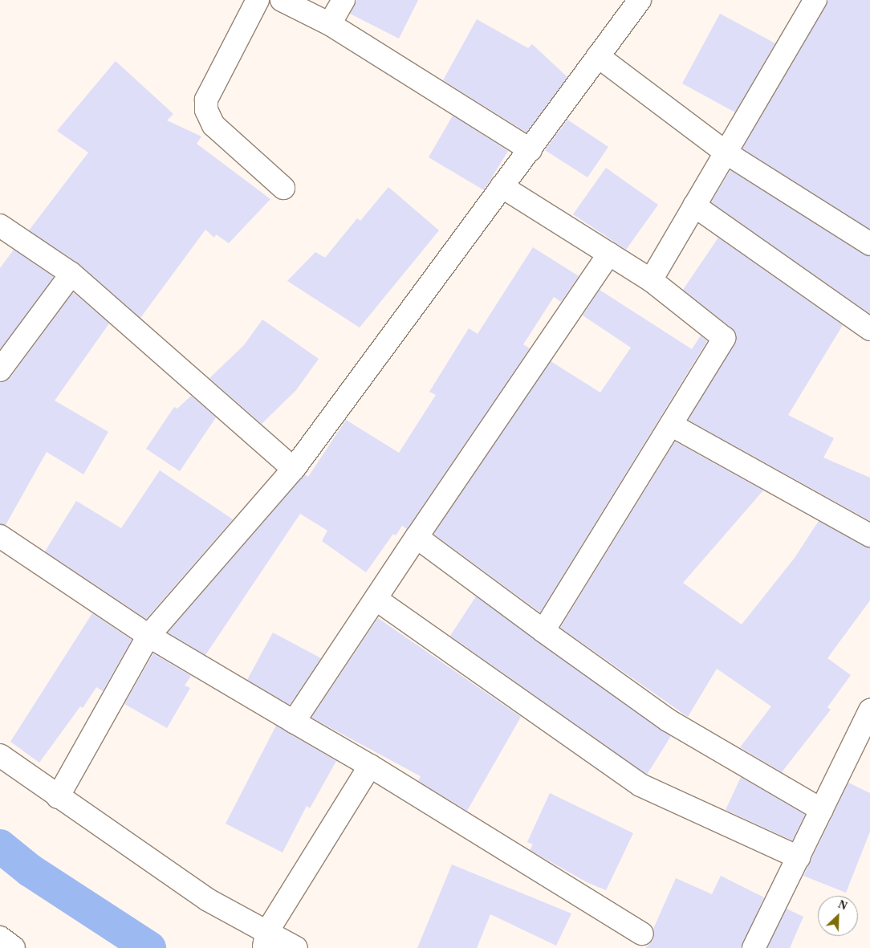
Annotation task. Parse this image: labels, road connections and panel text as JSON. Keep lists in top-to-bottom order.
{
  "north": "top right"
}
